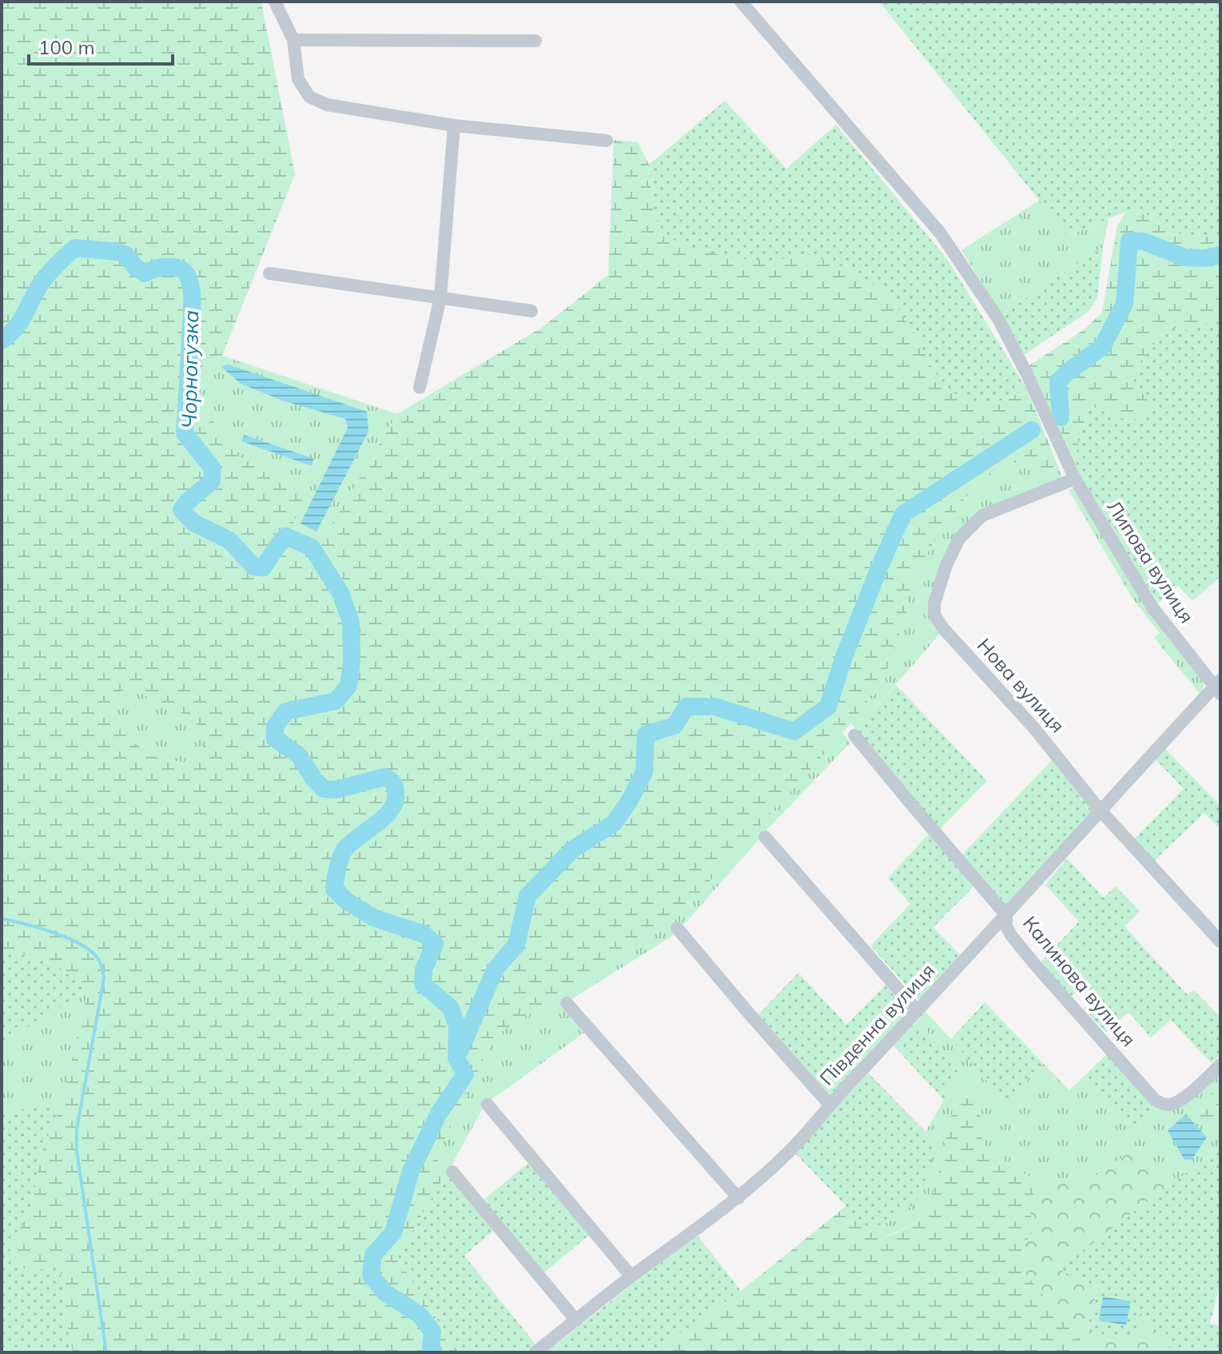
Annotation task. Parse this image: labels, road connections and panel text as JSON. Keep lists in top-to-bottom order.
{
  "streets": {
    "street": [
      "Липова вулиця",
      "Нова вулиця",
      "Калинова вулиця",
      "Південна вулиця"
    ]
  },
  "crossings": [
    ["Липова вулиця", "Нова вулиця"],
    ["Липова вулиця", "Південна вулиця"],
    ["Нова вулиця", "Південна вулиця"],
    ["Калинова вулиця", "Південна вулиця"]
  ],
  "water": ["Чорногузка"],
  "scale_bar": "100 m"
}
